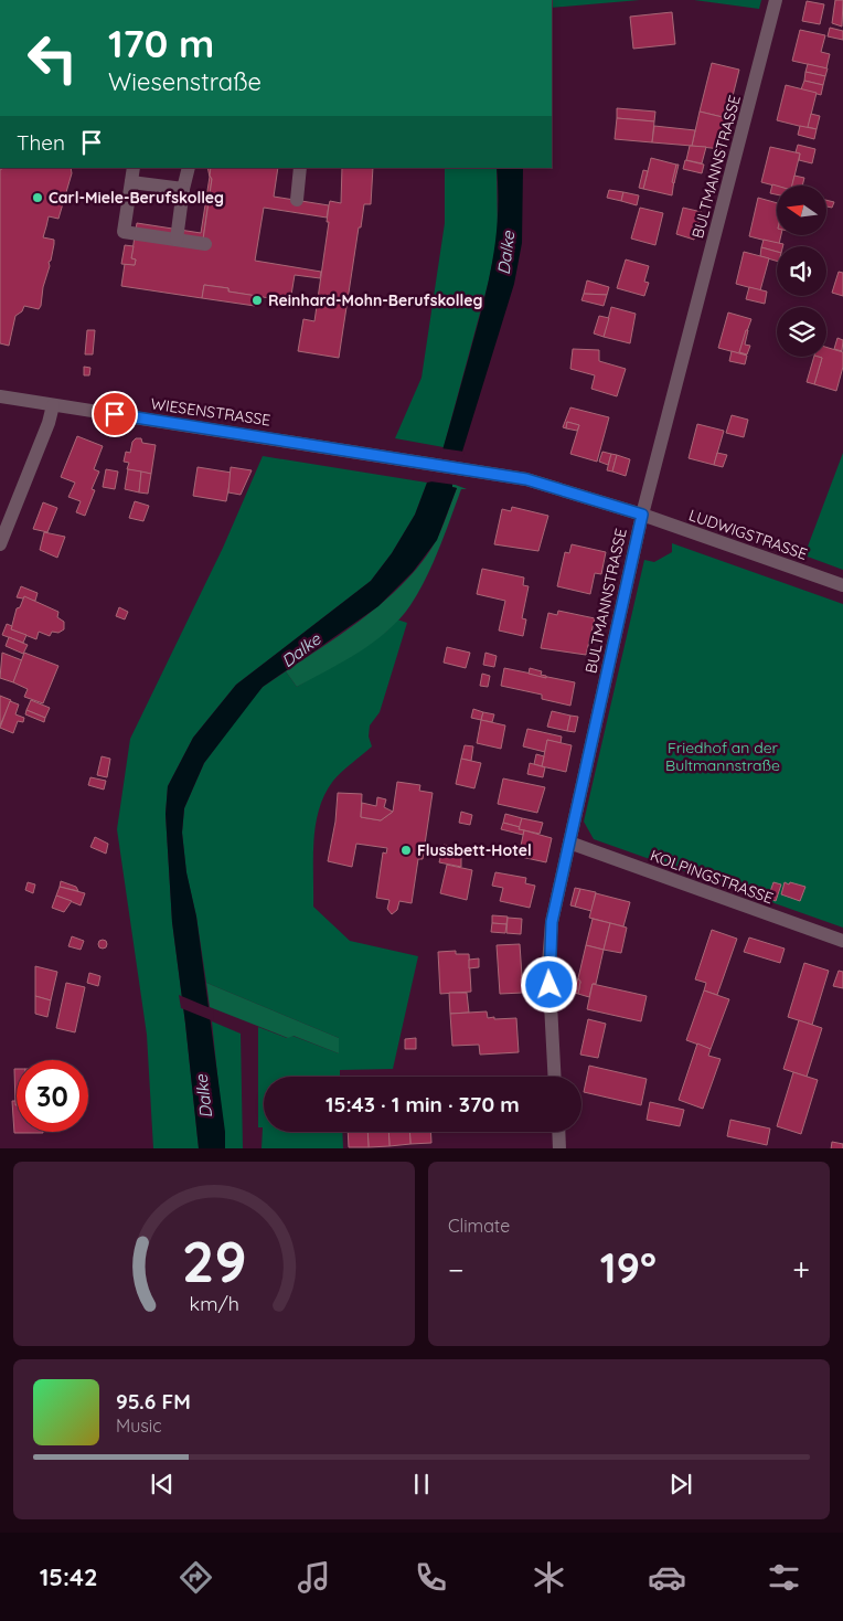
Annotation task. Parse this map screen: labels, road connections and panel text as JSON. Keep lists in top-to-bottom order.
{
  "streets": {
    "street": [
      "BULTMANNSTRASSE",
      "WIESENSTRASSE",
      "LUDWIGSTRASSE",
      "KOLPINGSTRASSE"
    ]
  },
  "crossings": [
    ["BULTMANNSTRASSE", "WIESENSTRASSE"],
    ["BULTMANNSTRASSE", "LUDWIGSTRASSE"],
    ["BULTMANNSTRASSE", "KOLPINGSTRASSE"],
    ["WIESENSTRASSE", "LUDWIGSTRASSE"]
  ],
  "water": ["Dalke"],
  "parks": ["Friedhof an der Bultmannstraße"],
  "places": ["Carl-Miele-Berufskolleg", "Reinhard-Mohn-Berufskolleg", "Flussbett-Hotel"],
  "north": "left",
  "page": {
    "turn": ["170 m", "Wiesenstraße"],
    "then": "Then",
    "limit": "30",
    "trip": "15:43 · 1 min · 370 m",
    "tile": "Climate",
    "heat": ["−", "19°", "+"],
    "song": ["95.6 FM", "Music"],
    "tabs": "15:42",
    "gauge": ["29", "km/h"]
  }
}
